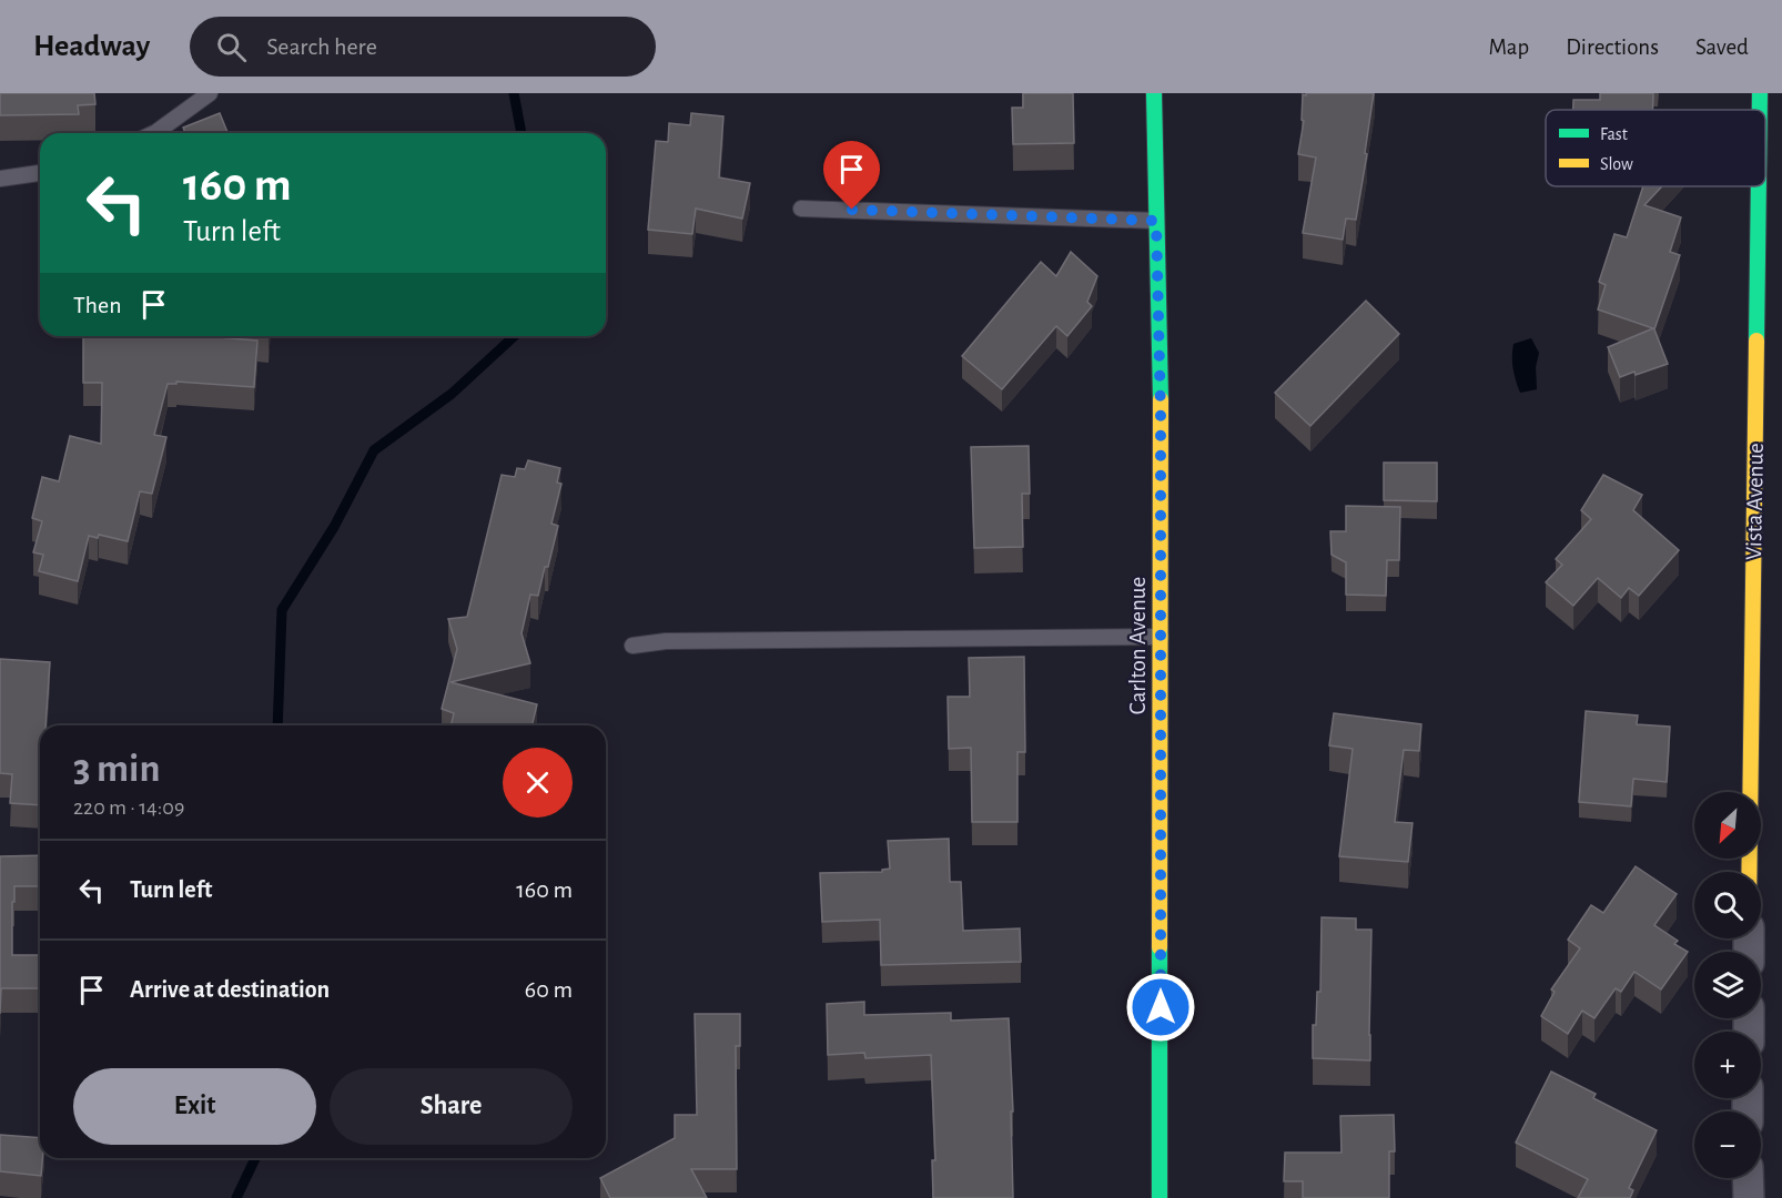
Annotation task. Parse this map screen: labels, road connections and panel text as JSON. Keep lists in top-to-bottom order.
{
  "streets": {
    "street": ["Vista Avenue", "Carlton Avenue"]
  },
  "legend": ["Fast", "Slow"],
  "north": "bottom left",
  "page": {
    "header": "Headway",
    "search": "Search here",
    "nav": ["Map", "Directions", "Saved"],
    "turn": ["160 m", "Turn left"],
    "then": "Then",
    "heading": ["3 min", "220 m · 14:09"],
    "map_buttons": ["+", "−"],
    "list": [
      {
        "name": "Turn left",
        "value": "160 m"
      },
      {
        "name": "Arrive at destination",
        "value": "60 m"
      }
    ],
    "buttons": ["Exit", "Share"]
  }
}
